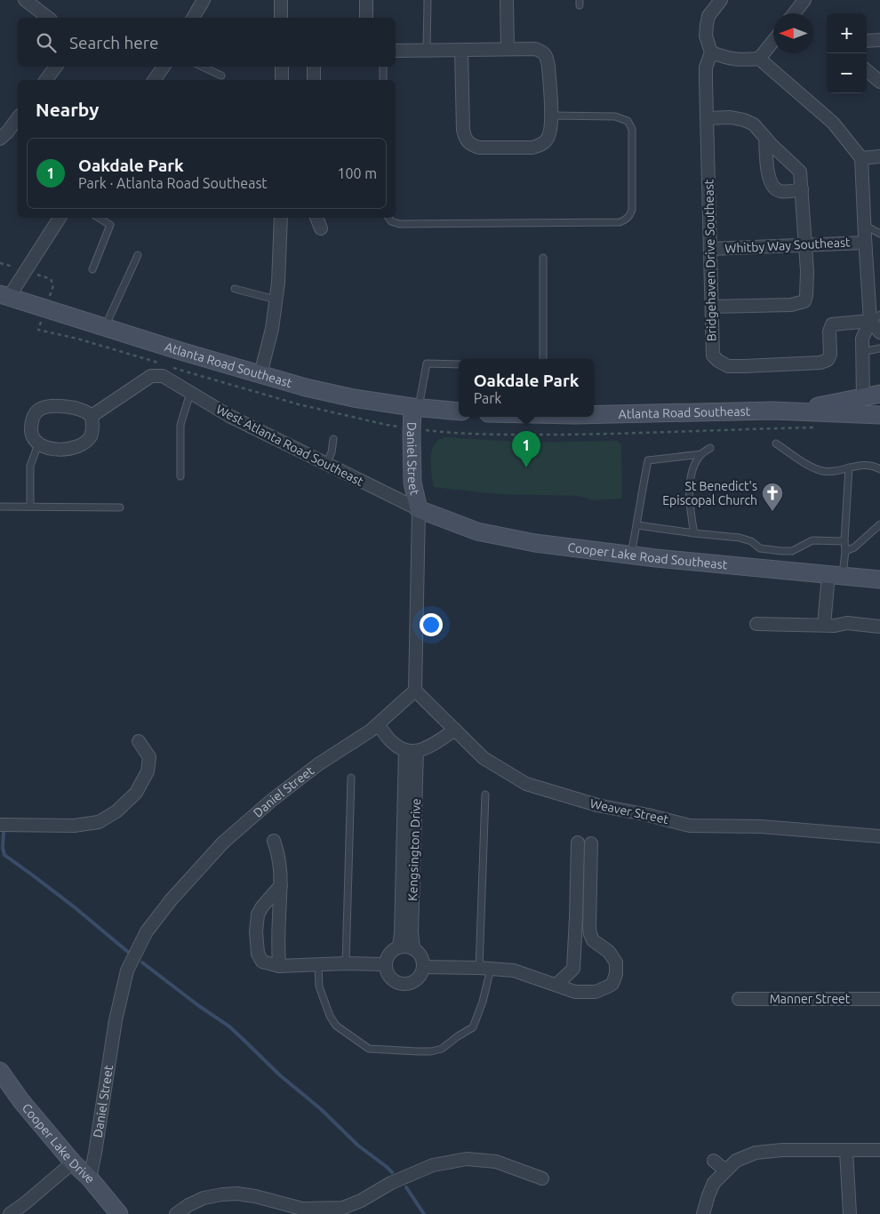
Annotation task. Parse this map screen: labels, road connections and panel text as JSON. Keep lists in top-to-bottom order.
{
  "streets": {
    "main road": [
      "Atlanta Road Southeast",
      "Daniel Street",
      "Cooper Lake Road Southeast",
      "Cooper Lake Drive"
    ],
    "street": [
      "Whitby Way Southeast",
      "Bridgehaven Drive Southeast",
      "West Atlanta Road Southeast",
      "Weaver Street",
      "Kengsington Drive",
      "Manner Street"
    ]
  },
  "crossings": [
    ["Whitby Way Southeast", "Bridgehaven Drive Southeast"],
    ["Atlanta Road Southeast", "Daniel Street"],
    ["West Atlanta Road Southeast", "Daniel Street"],
    ["West Atlanta Road Southeast", "Cooper Lake Road Southeast"],
    ["Daniel Street", "Cooper Lake Road Southeast"],
    ["Daniel Street", "Weaver Street"],
    ["Daniel Street", "Cooper Lake Drive"]
  ],
  "places": {
    "church": ["St Benedict's Episcopal Church"]
  },
  "north": "left",
  "page": {
    "map_buttons": ["+", "−"],
    "search": "Search here",
    "heading": "Nearby",
    "list": [
      {
        "mark": "1",
        "name": "Oakdale Park",
        "note": "Park · Atlanta Road Southeast",
        "value": "100 m"
      }
    ],
    "popup": ["Oakdale Park", "Park"],
    "pins": "1"
  }
}
